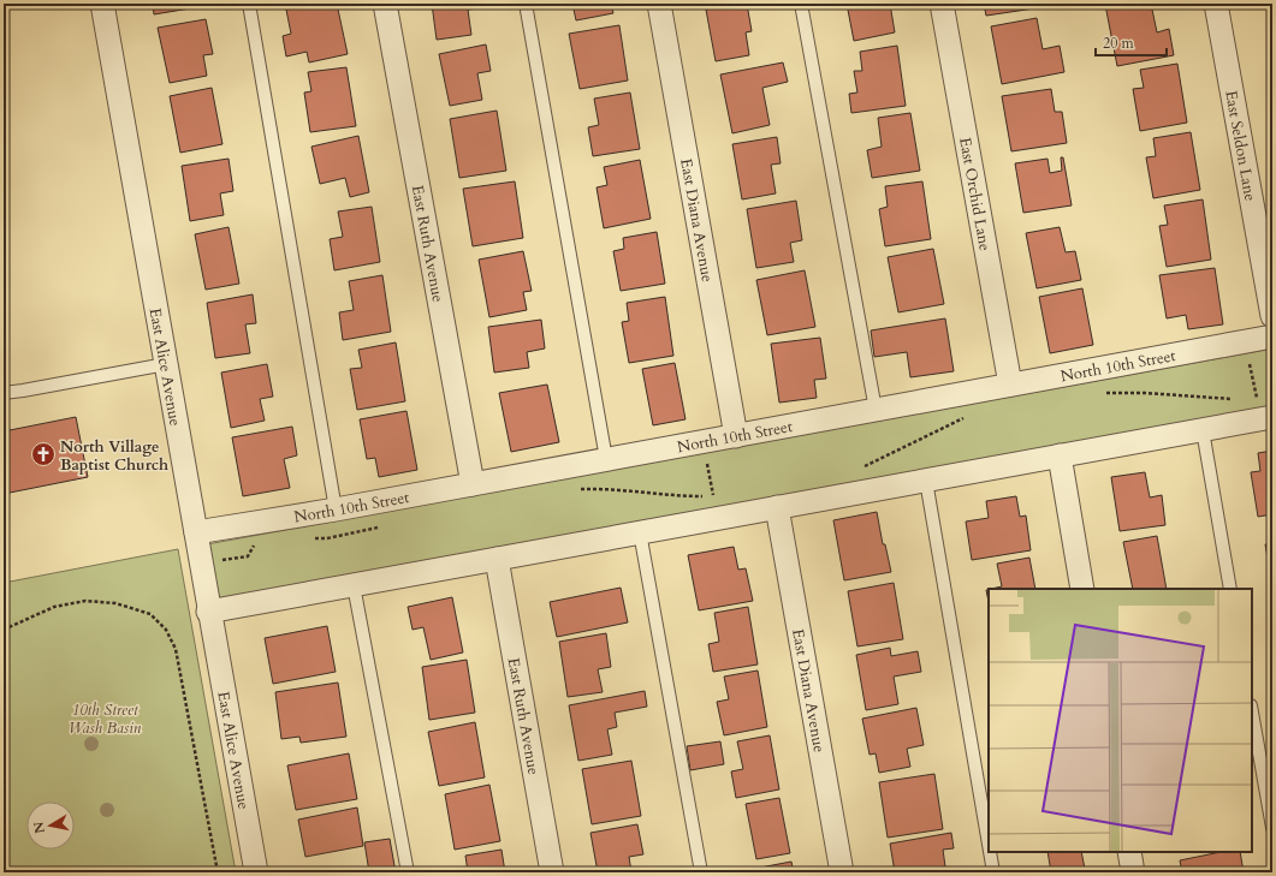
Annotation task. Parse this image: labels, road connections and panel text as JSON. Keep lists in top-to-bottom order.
{
  "streets": {
    "street": [
      "East Seldon Lane",
      "East Orchid Lane",
      "East Diana Avenue",
      "East Ruth Avenue",
      "North 10th Street",
      "East Alice Avenue"
    ]
  },
  "crossings": [
    ["East Orchid Lane", "North 10th Street"],
    ["East Diana Avenue", "North 10th Street"],
    ["East Ruth Avenue", "North 10th Street"],
    ["North 10th Street", "East Alice Avenue"]
  ],
  "parks": ["10th Street Wash Basin"],
  "places": {
    "church": ["North Village Baptist Church"]
  },
  "scale_bar": "20 m",
  "north": "left"
}
